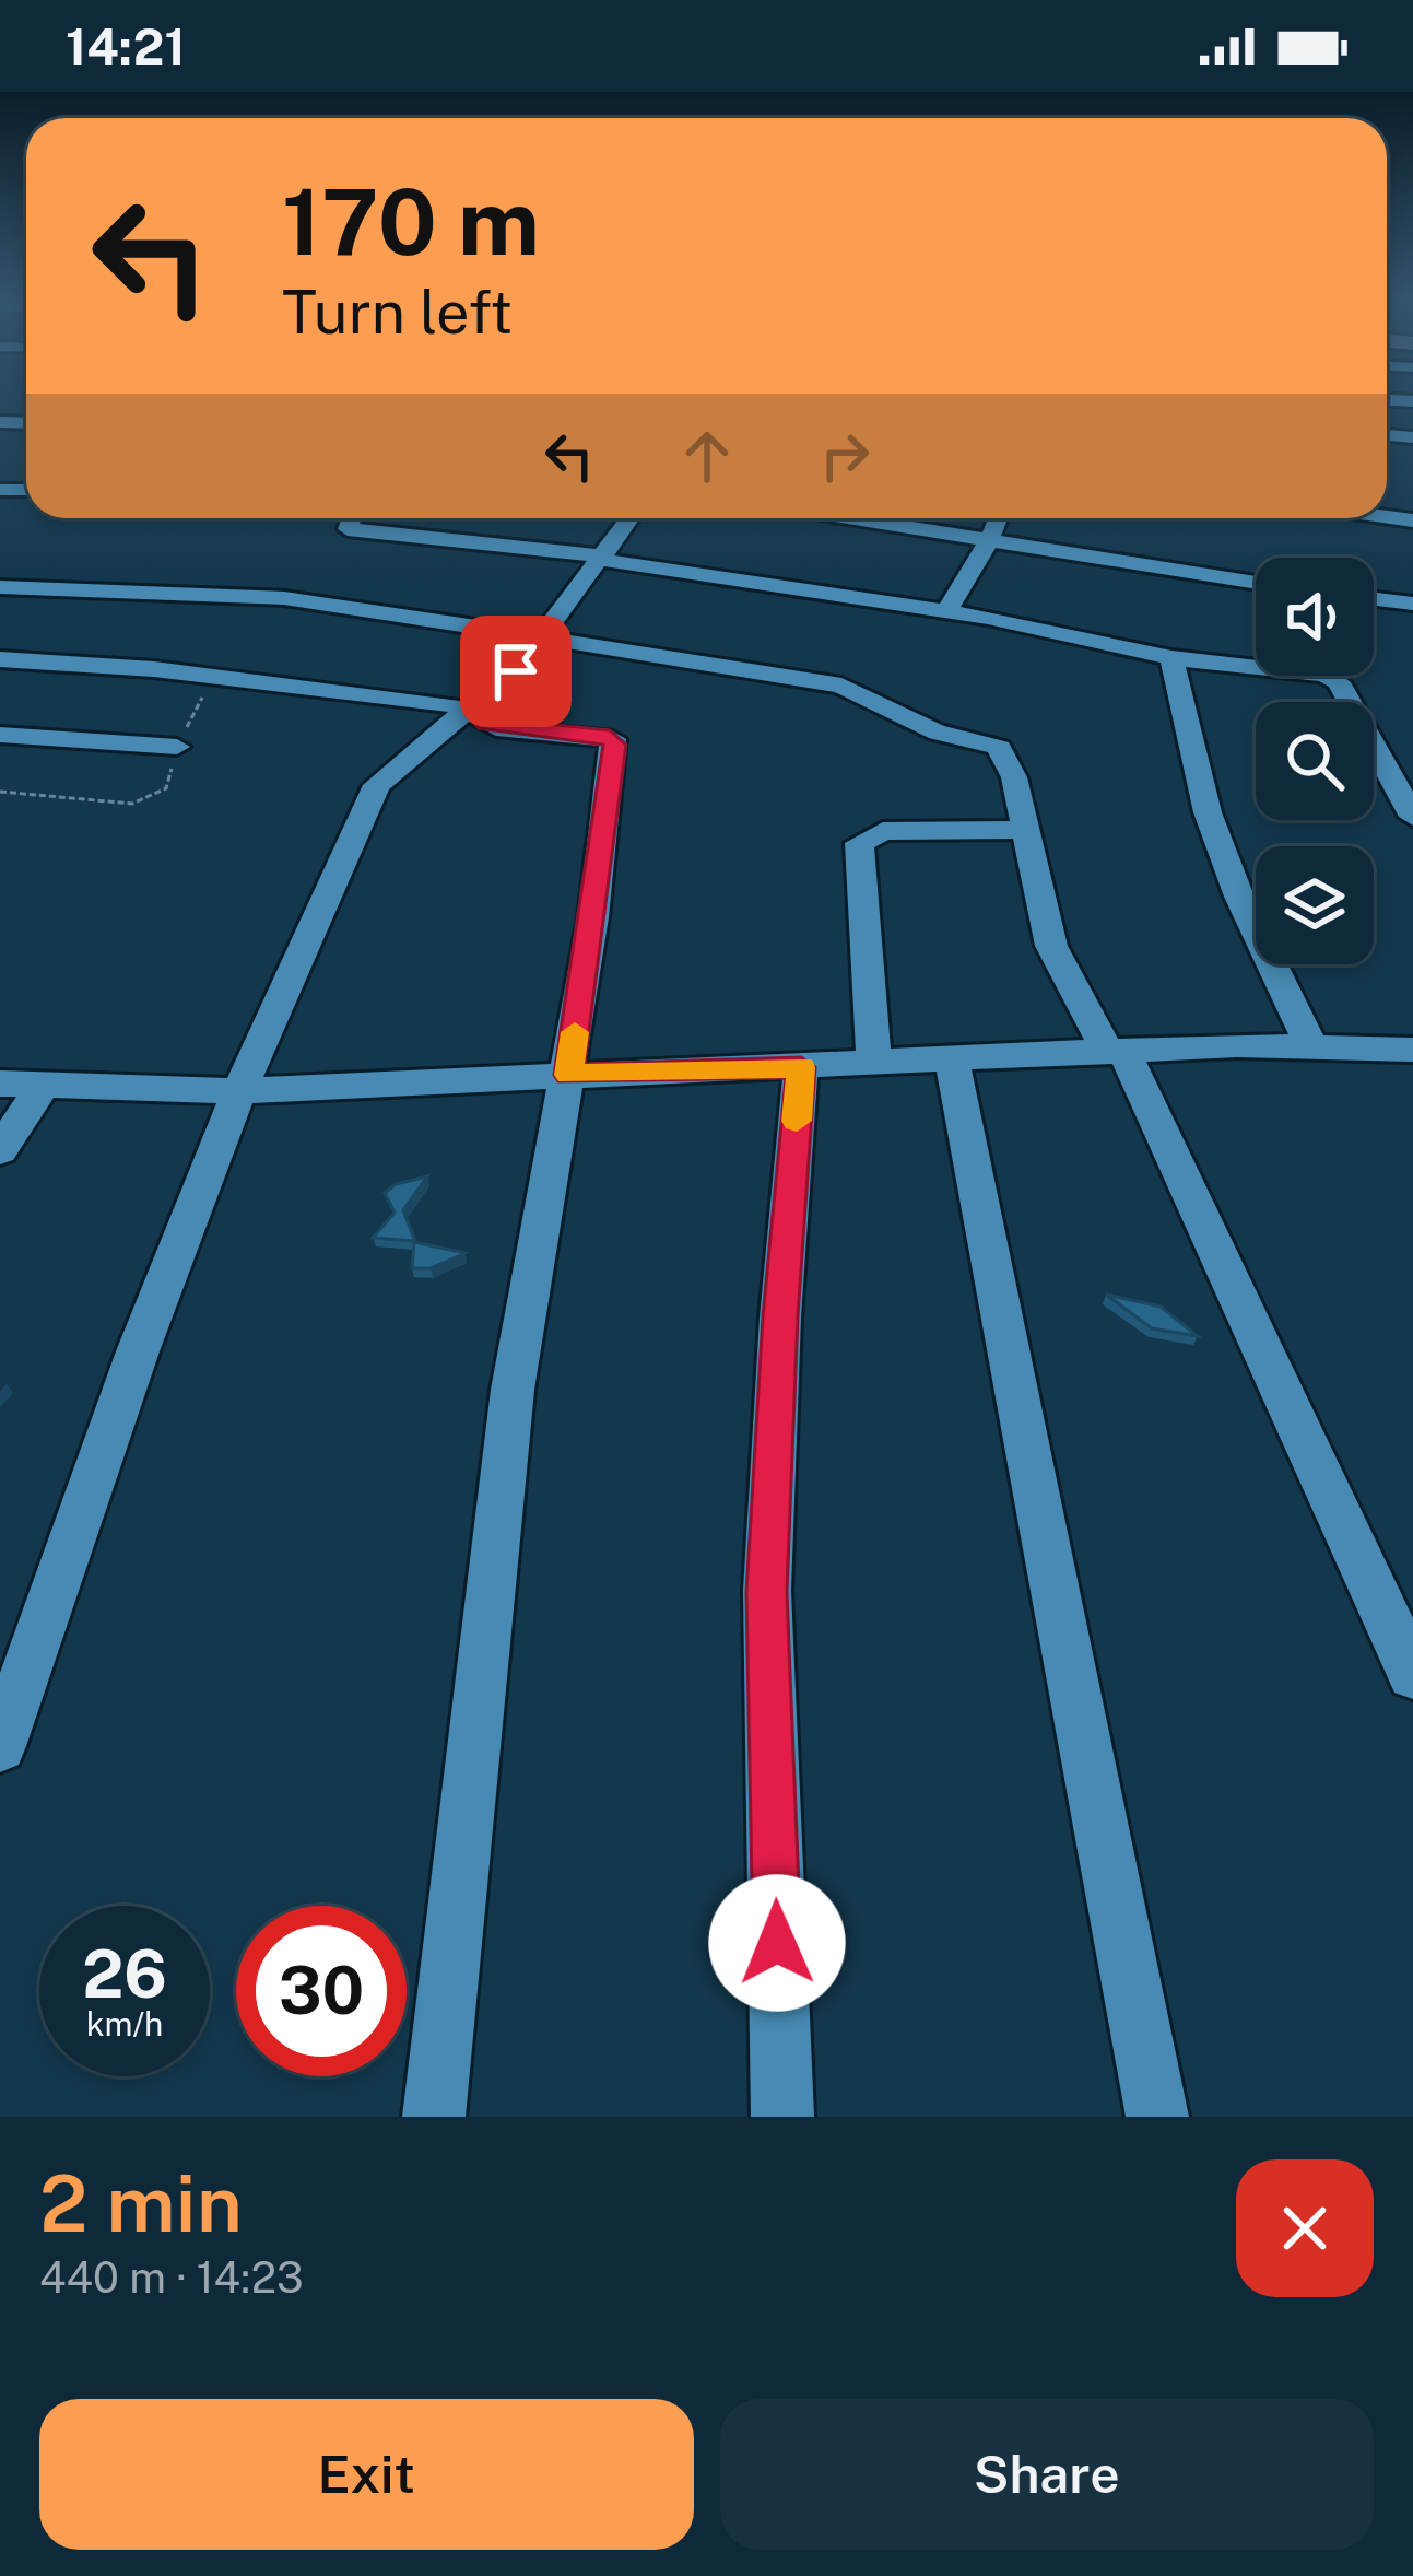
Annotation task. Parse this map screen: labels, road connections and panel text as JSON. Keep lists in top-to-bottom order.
{
  "page": {
    "status": "14:21",
    "turn": ["170 m", "Turn left"],
    "speed": "26 km/h",
    "limit": "30",
    "heading": ["2 min", "440 m · 14:23"],
    "buttons": ["Exit", "Share"]
  }
}
